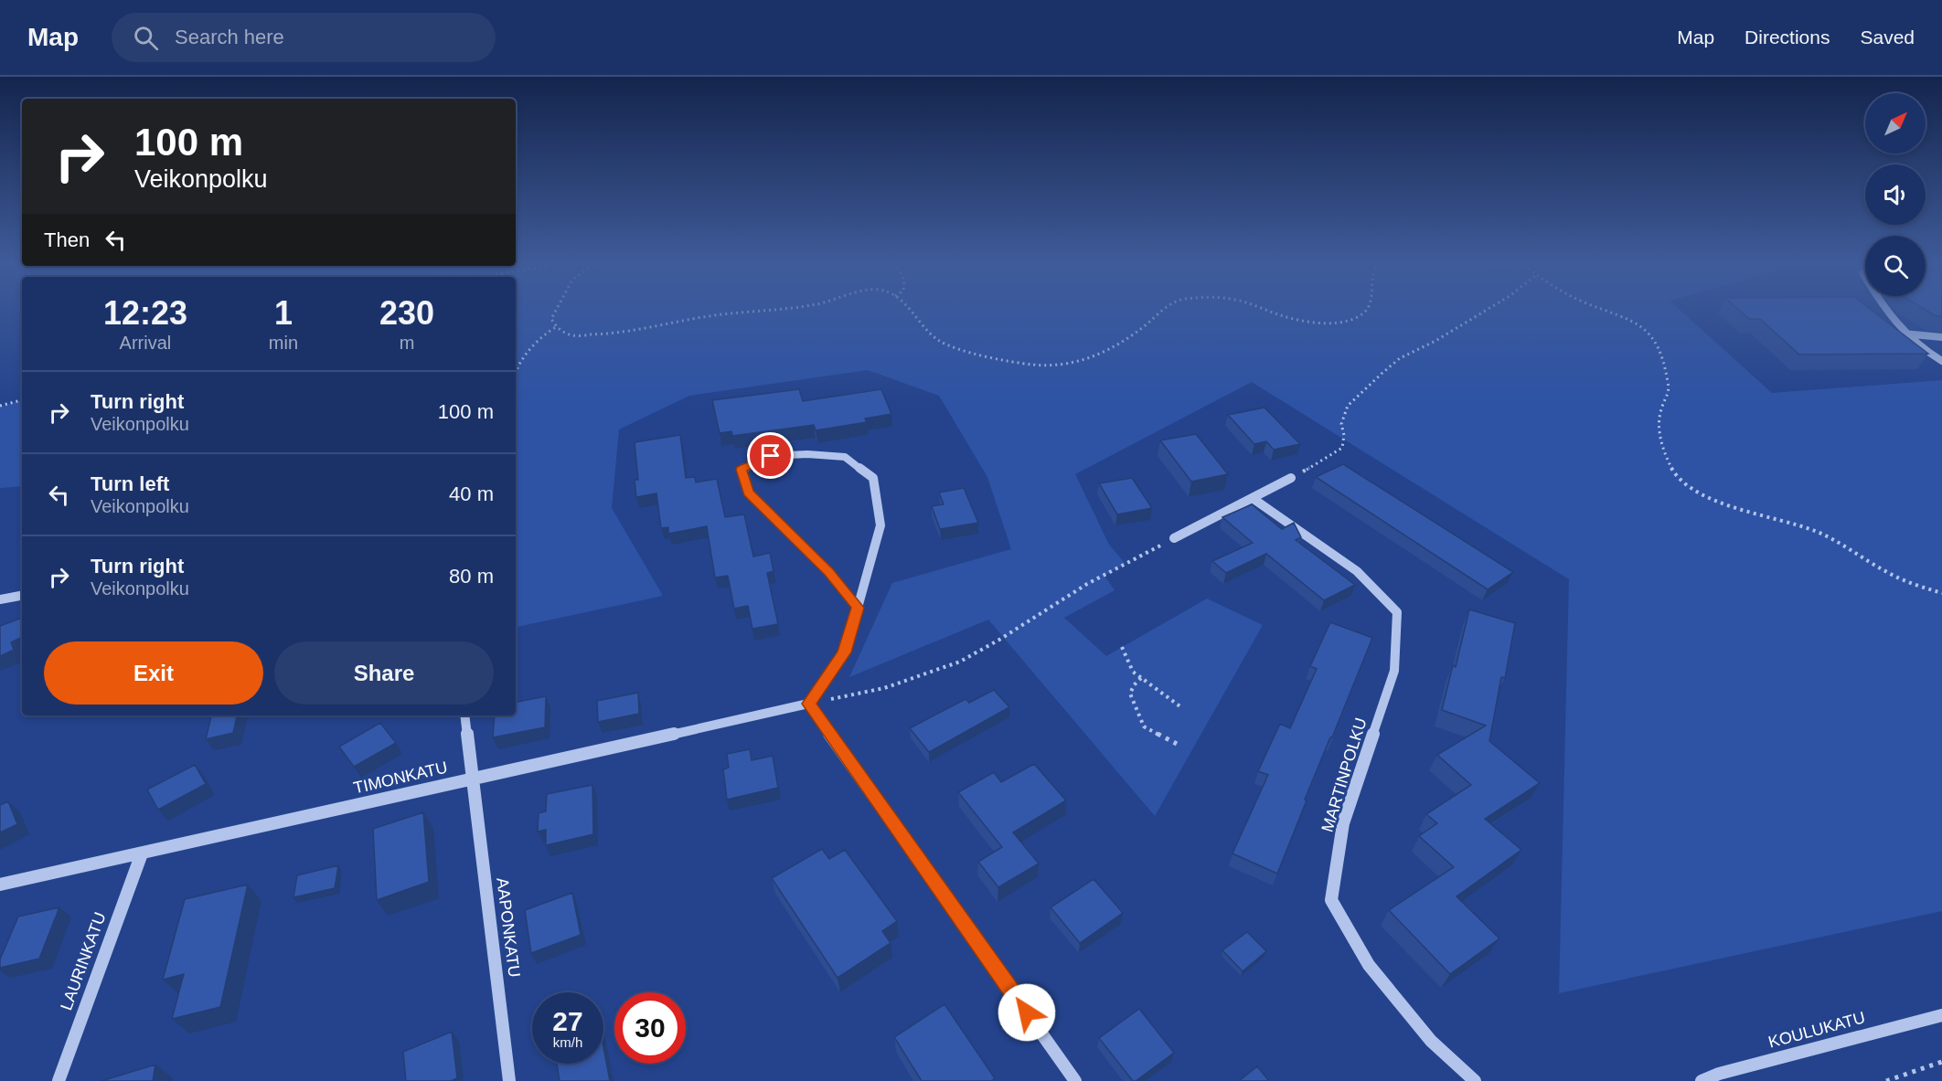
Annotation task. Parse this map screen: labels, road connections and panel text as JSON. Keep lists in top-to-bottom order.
{
  "streets": {
    "street": [
      "MARTINPOLKU",
      "TIMONKATU",
      "AAPONKATU",
      "LAURINKATU",
      "KOULUKATU"
    ]
  },
  "crossings": [
    ["TIMONKATU", "AAPONKATU"],
    ["TIMONKATU", "LAURINKATU"]
  ],
  "north": "top right",
  "page": {
    "header": "Map",
    "search": "Search here",
    "nav": ["Map", "Directions", "Saved"],
    "turn": ["100 m", "Veikonpolku"],
    "then": "Then",
    "eta": [
      "12:23",
      "Arrival",
      "1",
      "min",
      "230",
      "m"
    ],
    "list": [
      {
        "name": "Turn right",
        "note": "Veikonpolku",
        "value": "100 m"
      },
      {
        "name": "Turn left",
        "note": "Veikonpolku",
        "value": "40 m"
      },
      {
        "name": "Turn right",
        "note": "Veikonpolku",
        "value": "80 m"
      }
    ],
    "buttons": ["Exit", "Share"],
    "speed": "27 km/h",
    "limit": "30"
  }
}
